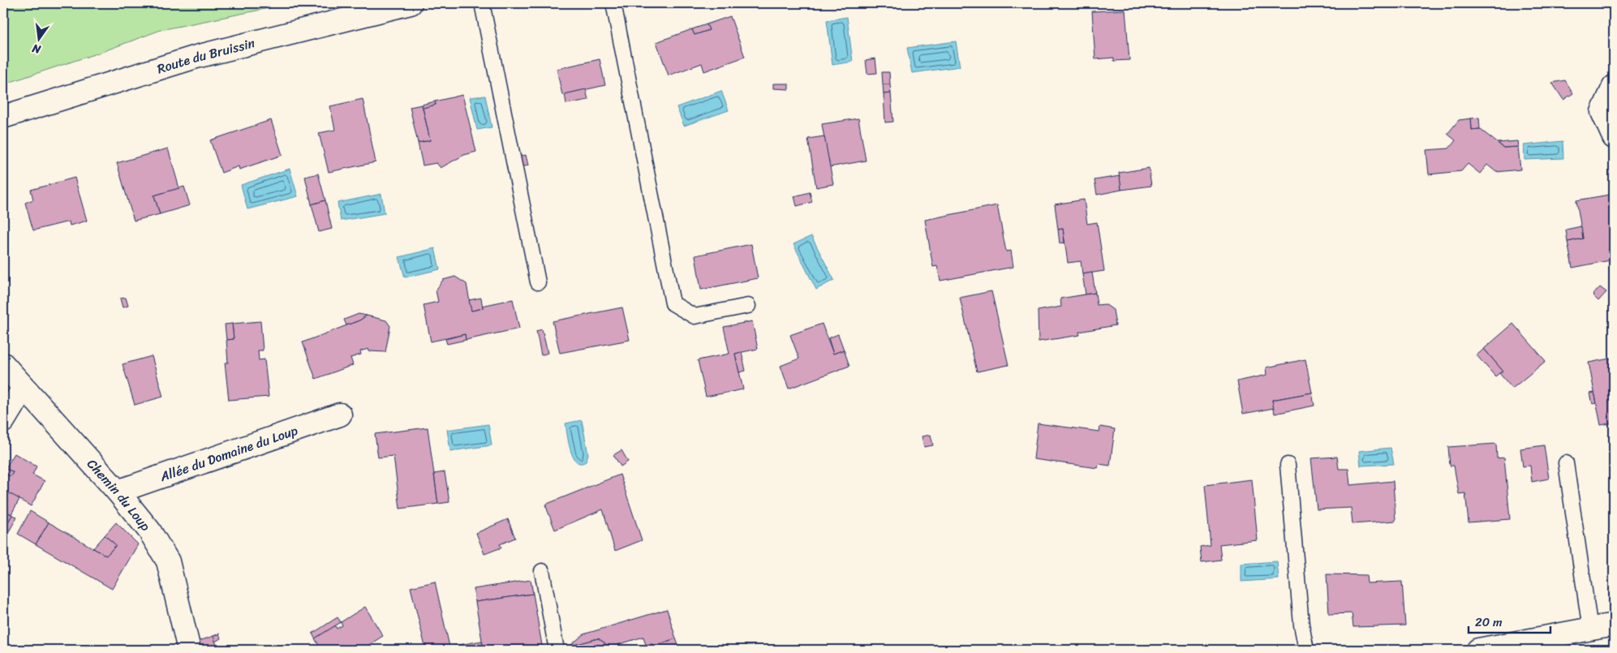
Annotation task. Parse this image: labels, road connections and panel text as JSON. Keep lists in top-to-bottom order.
{
  "streets": {
    "street": ["Route du Bruissin", "Allée du Domaine du Loup", "Chemin du Loup"]
  },
  "crossings": [
    ["Allée du Domaine du Loup", "Chemin du Loup"]
  ],
  "scale_bar": "20 m",
  "north": "bottom"
}
